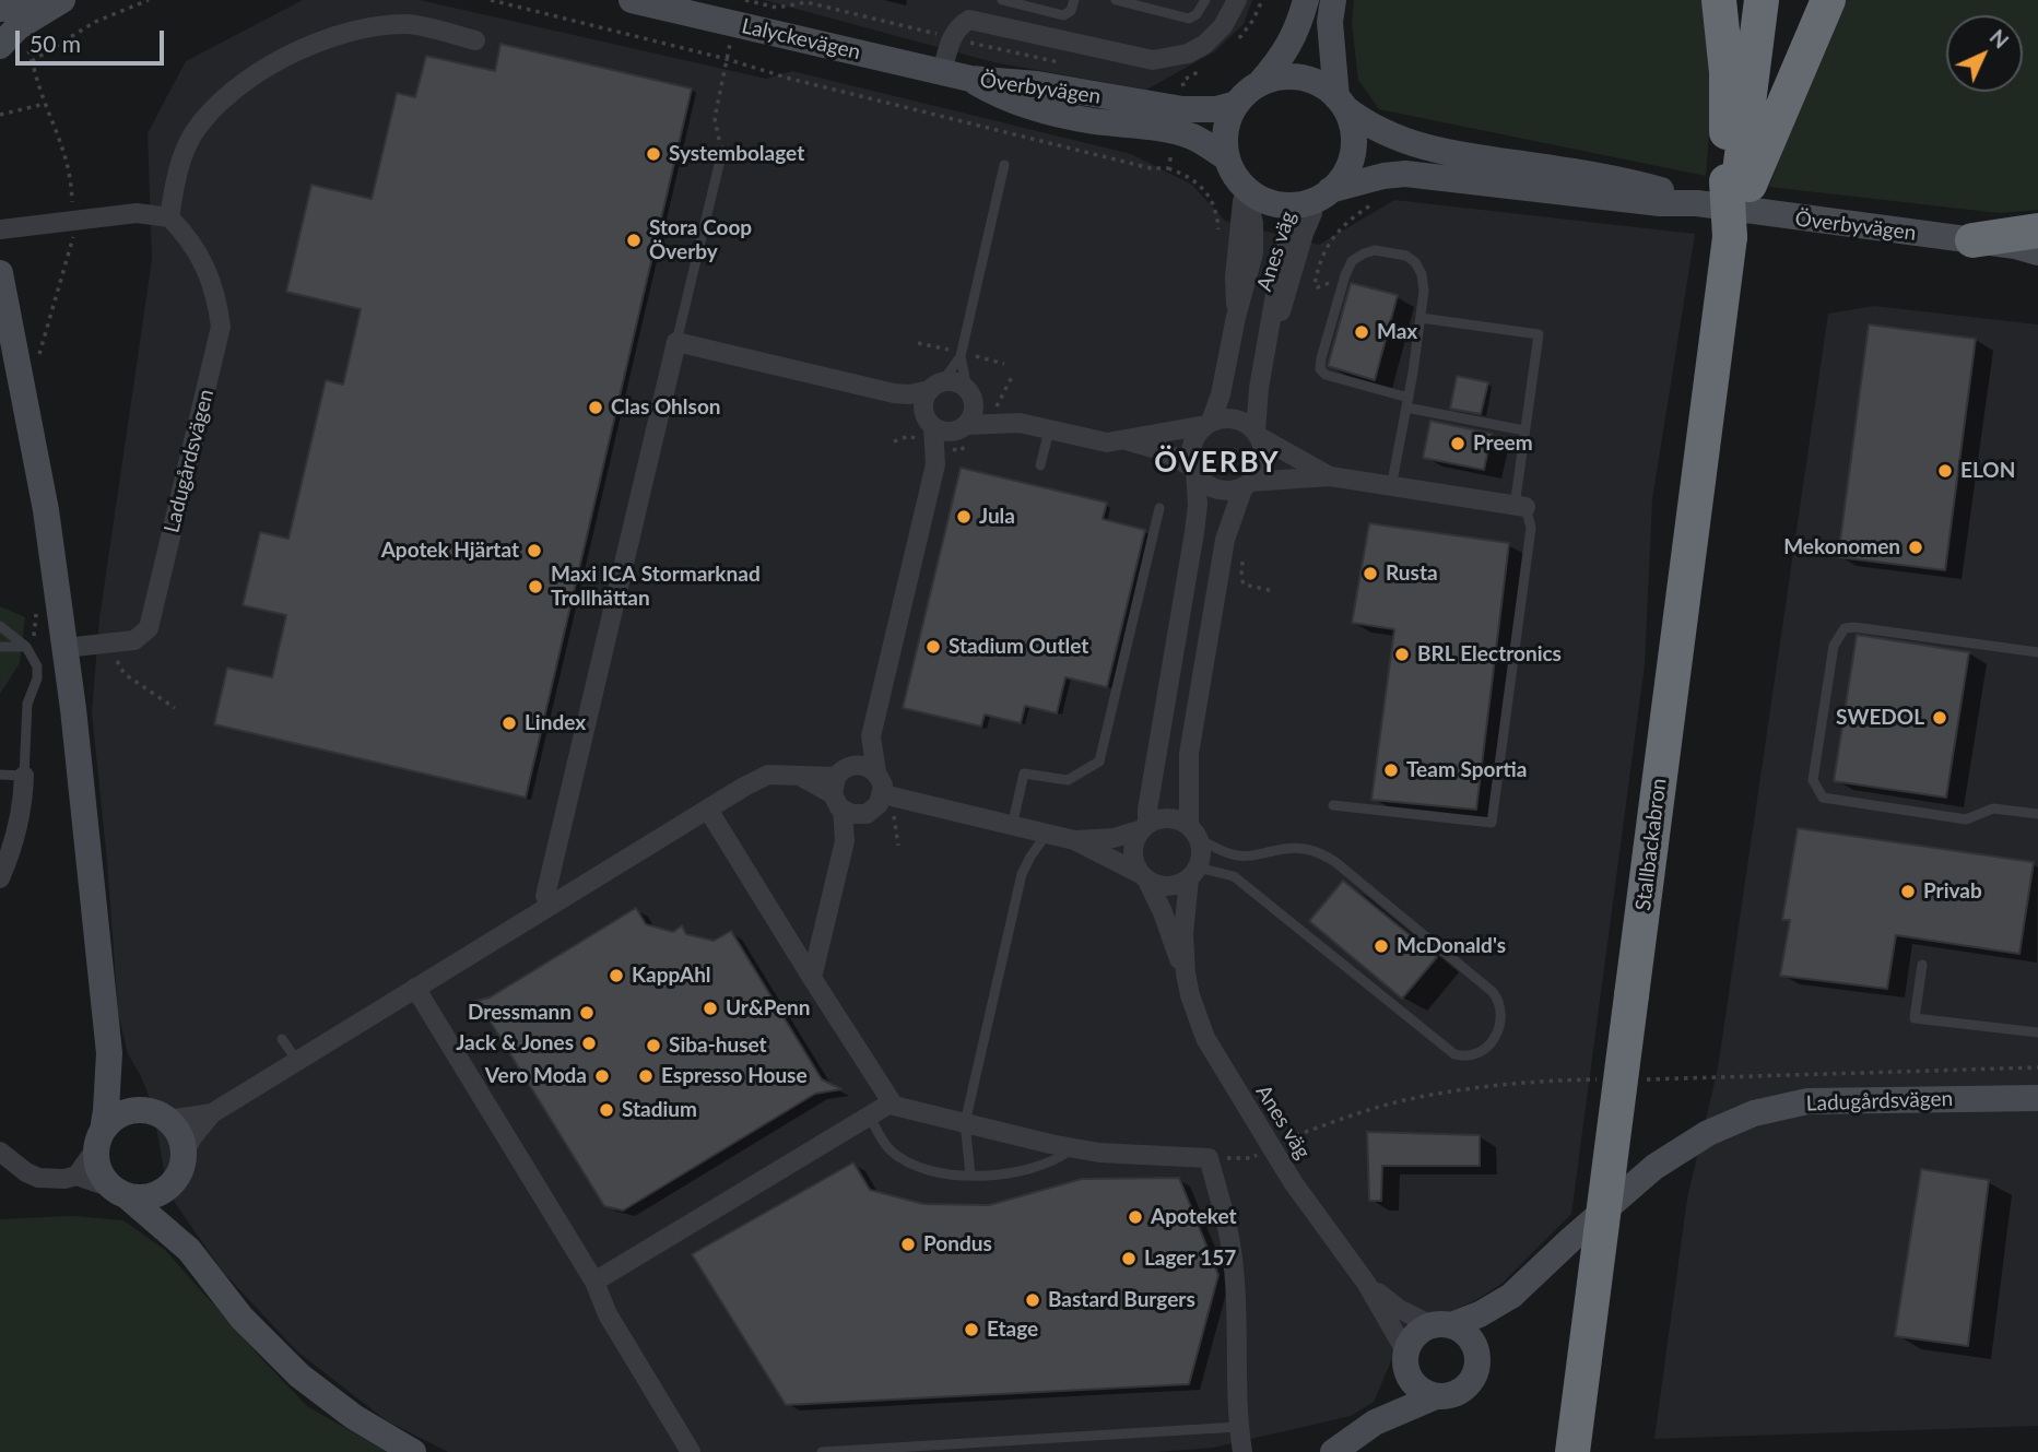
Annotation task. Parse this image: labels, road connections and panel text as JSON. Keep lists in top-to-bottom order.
{
  "streets": {
    "highway": ["Stallbackabron"],
    "street": [
      "Lalyckevägen",
      "Överbyvägen",
      "Anes väg",
      "Ladugårdsvägen"
    ]
  },
  "crossings": [
    ["Lalyckevägen", "Överbyvägen"],
    ["Överbyvägen", "Anes väg"],
    ["Anes väg", "Ladugårdsvägen"]
  ],
  "districts": ["ÖVERBY"],
  "places": [
    "Systembolaget",
    "Stora Coop Överby",
    "Max",
    "Clas Ohlson",
    "Preem",
    "ELON",
    "Jula",
    "Mekonomen",
    "Apotek Hjärtat",
    "Rusta",
    "Maxi ICA Stormarknad Trollhättan",
    "Stadium Outlet",
    "BRL Electronics",
    "SWEDOL",
    "Lindex",
    "Team Sportia",
    "Privab",
    "McDonald's",
    "KappAhl",
    "Ur&Penn",
    "Dressmann",
    "Jack & Jones",
    "Siba-huset",
    "Vero Moda",
    "Espresso House",
    "Stadium",
    "Apoteket",
    "Pondus",
    "Lager 157",
    "Bastard Burgers",
    "Etage"
  ],
  "scale_bar": "50 m",
  "north": "top right"
}
